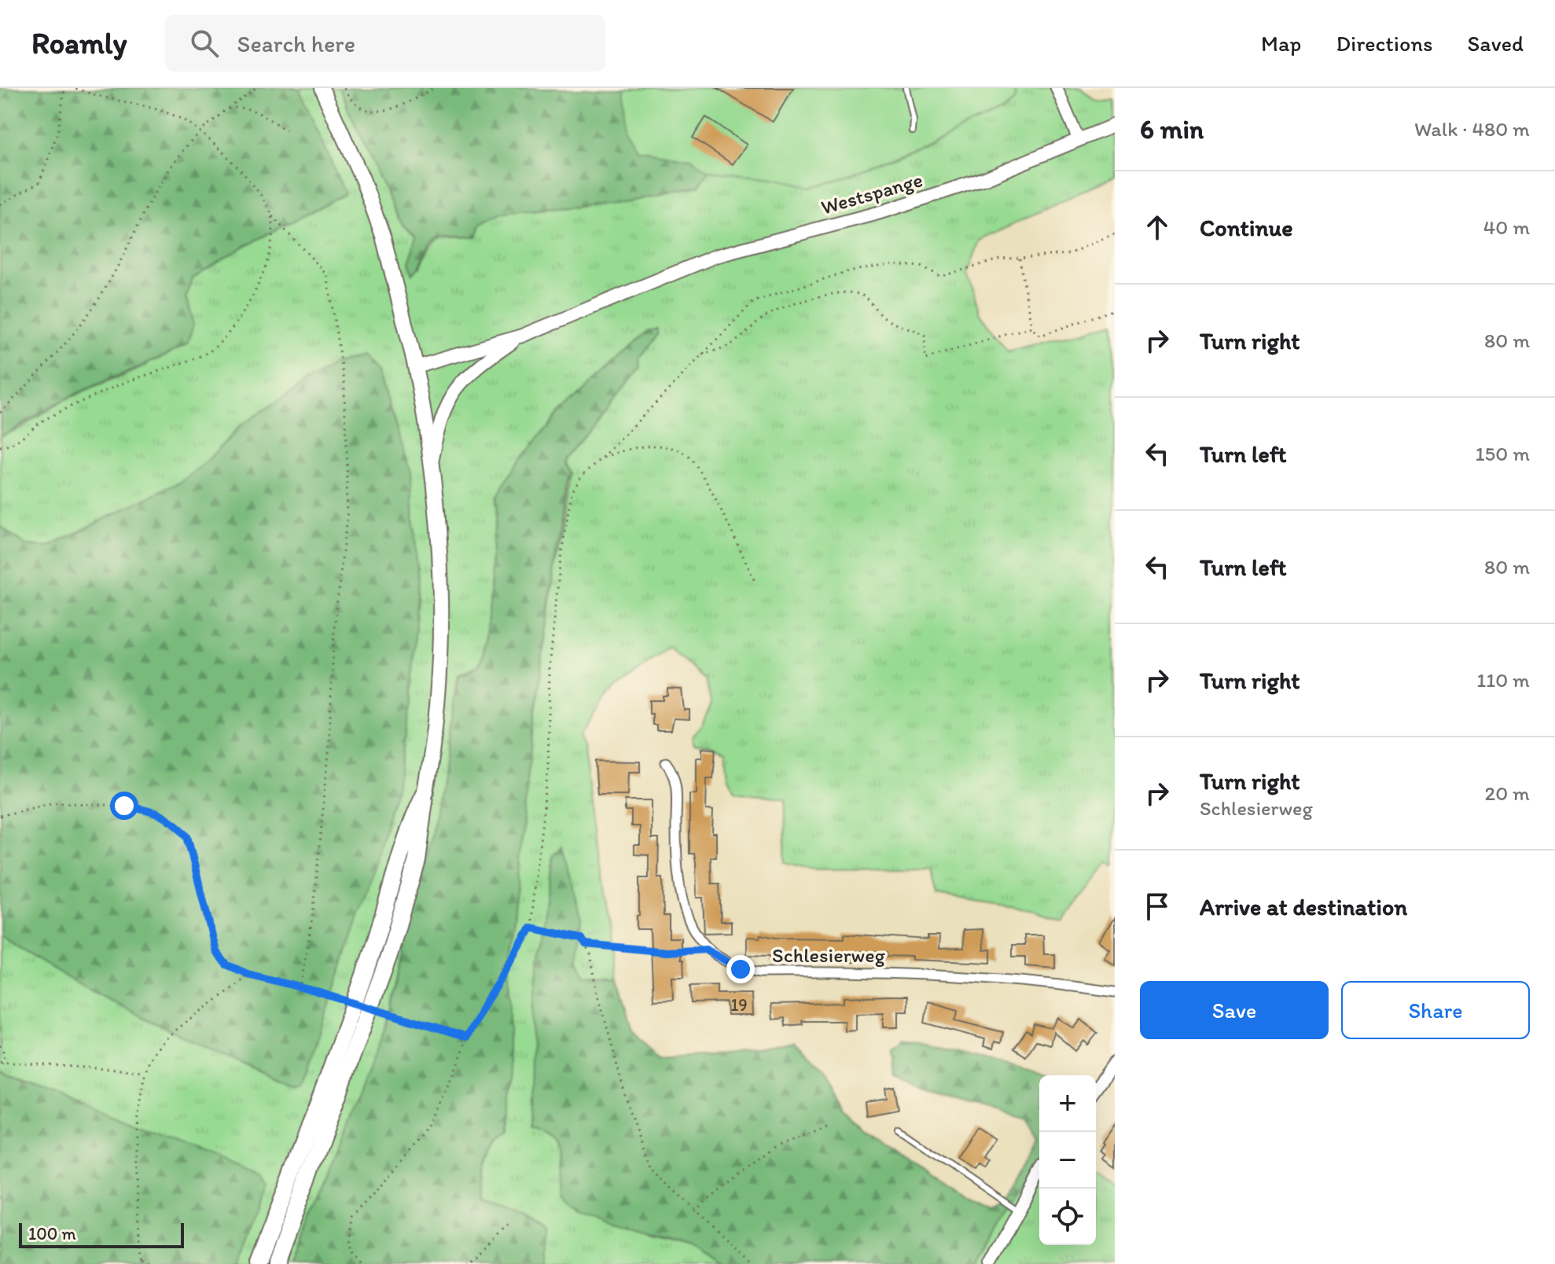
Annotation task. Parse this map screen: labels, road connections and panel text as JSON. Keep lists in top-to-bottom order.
{
  "streets": {
    "main road": ["Westspange"],
    "street": ["Schlesierweg"]
  },
  "house_numbers": ["19"],
  "scale_bar": "100 m",
  "page": {
    "header": "Roamly",
    "search": "Search here",
    "nav": ["Map", "Directions", "Saved"],
    "heading": ["6 min", "Walk · 480 m"],
    "list": [
      ["Continue", "40 m"],
      ["Turn right", "80 m"],
      ["Turn left", "150 m"],
      ["Turn left", "80 m"],
      ["Turn right", "110 m"],
      ["Turn right", "Schlesierweg", "20 m"],
      "Arrive at destination"
    ],
    "buttons": ["Save", "Share"],
    "map_buttons": ["+", "−"],
    "scale": "100 m"
  }
}
